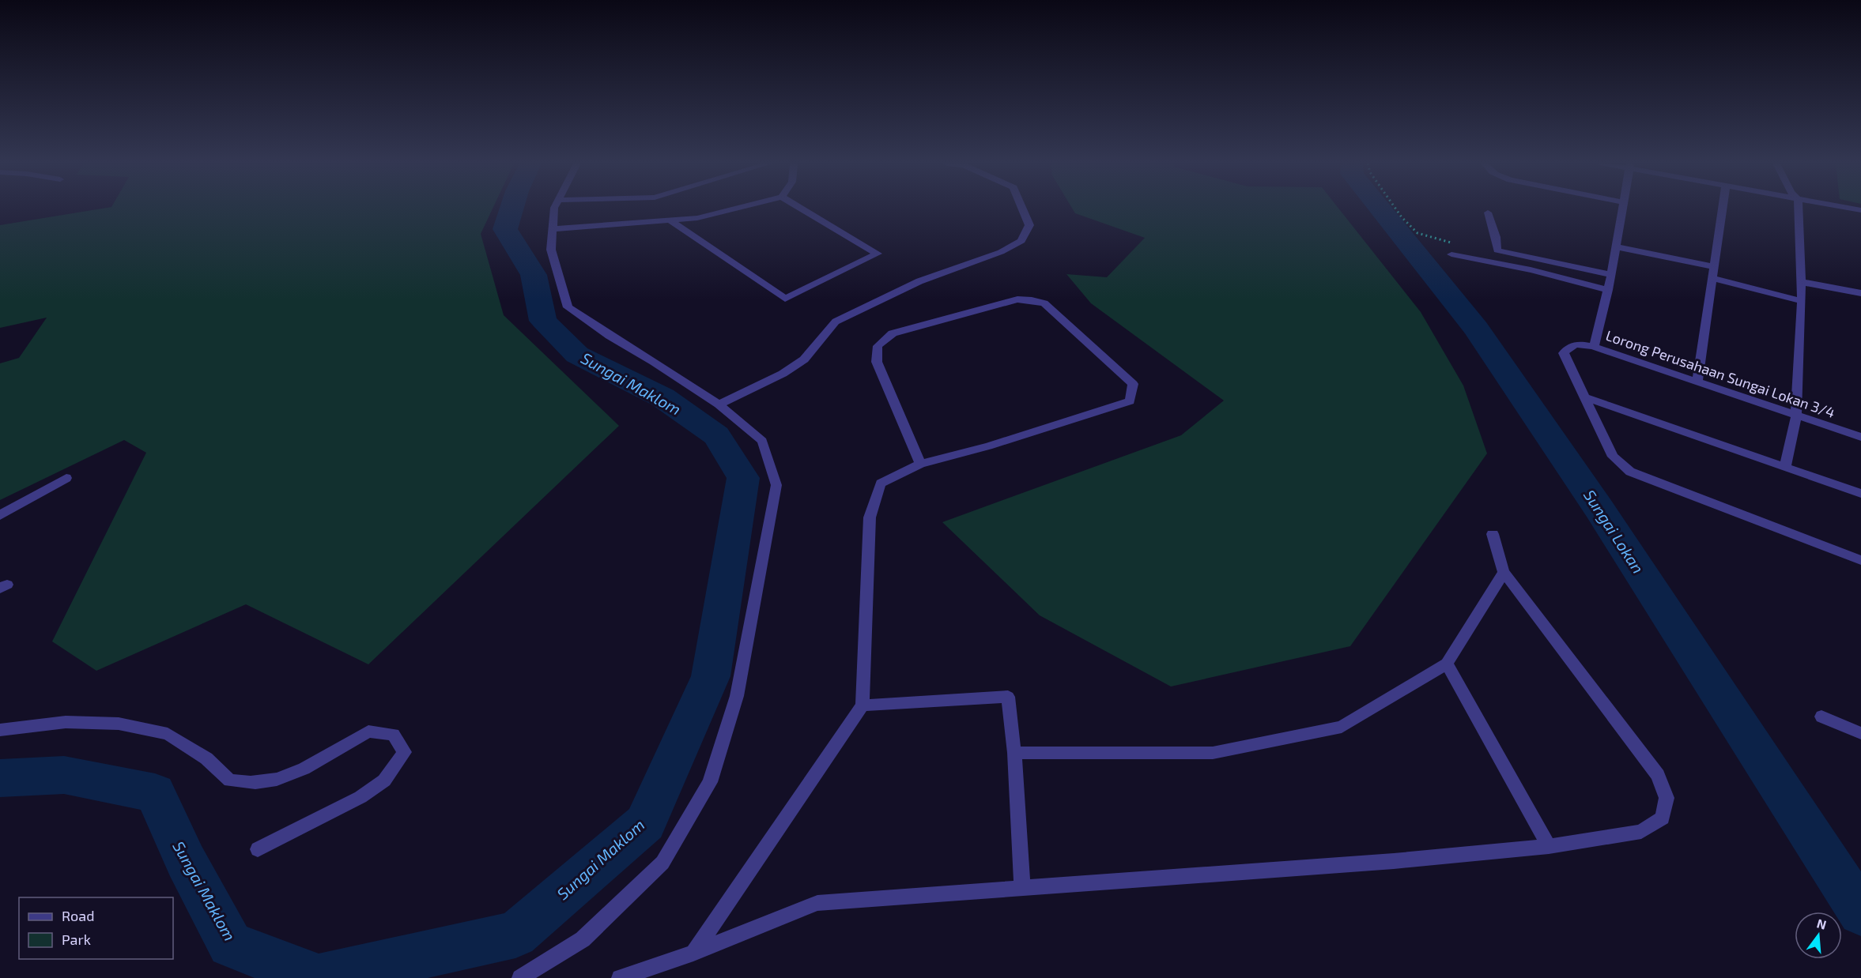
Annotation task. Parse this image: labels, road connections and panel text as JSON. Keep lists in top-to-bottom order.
{
  "streets": {
    "street": ["Lorong Perusahaan Sungai Lokan 3/4"]
  },
  "water": ["Sungai Maklom", "Sungai Lokan"],
  "legend": ["Road", "Park"],
  "north": "top"
}
